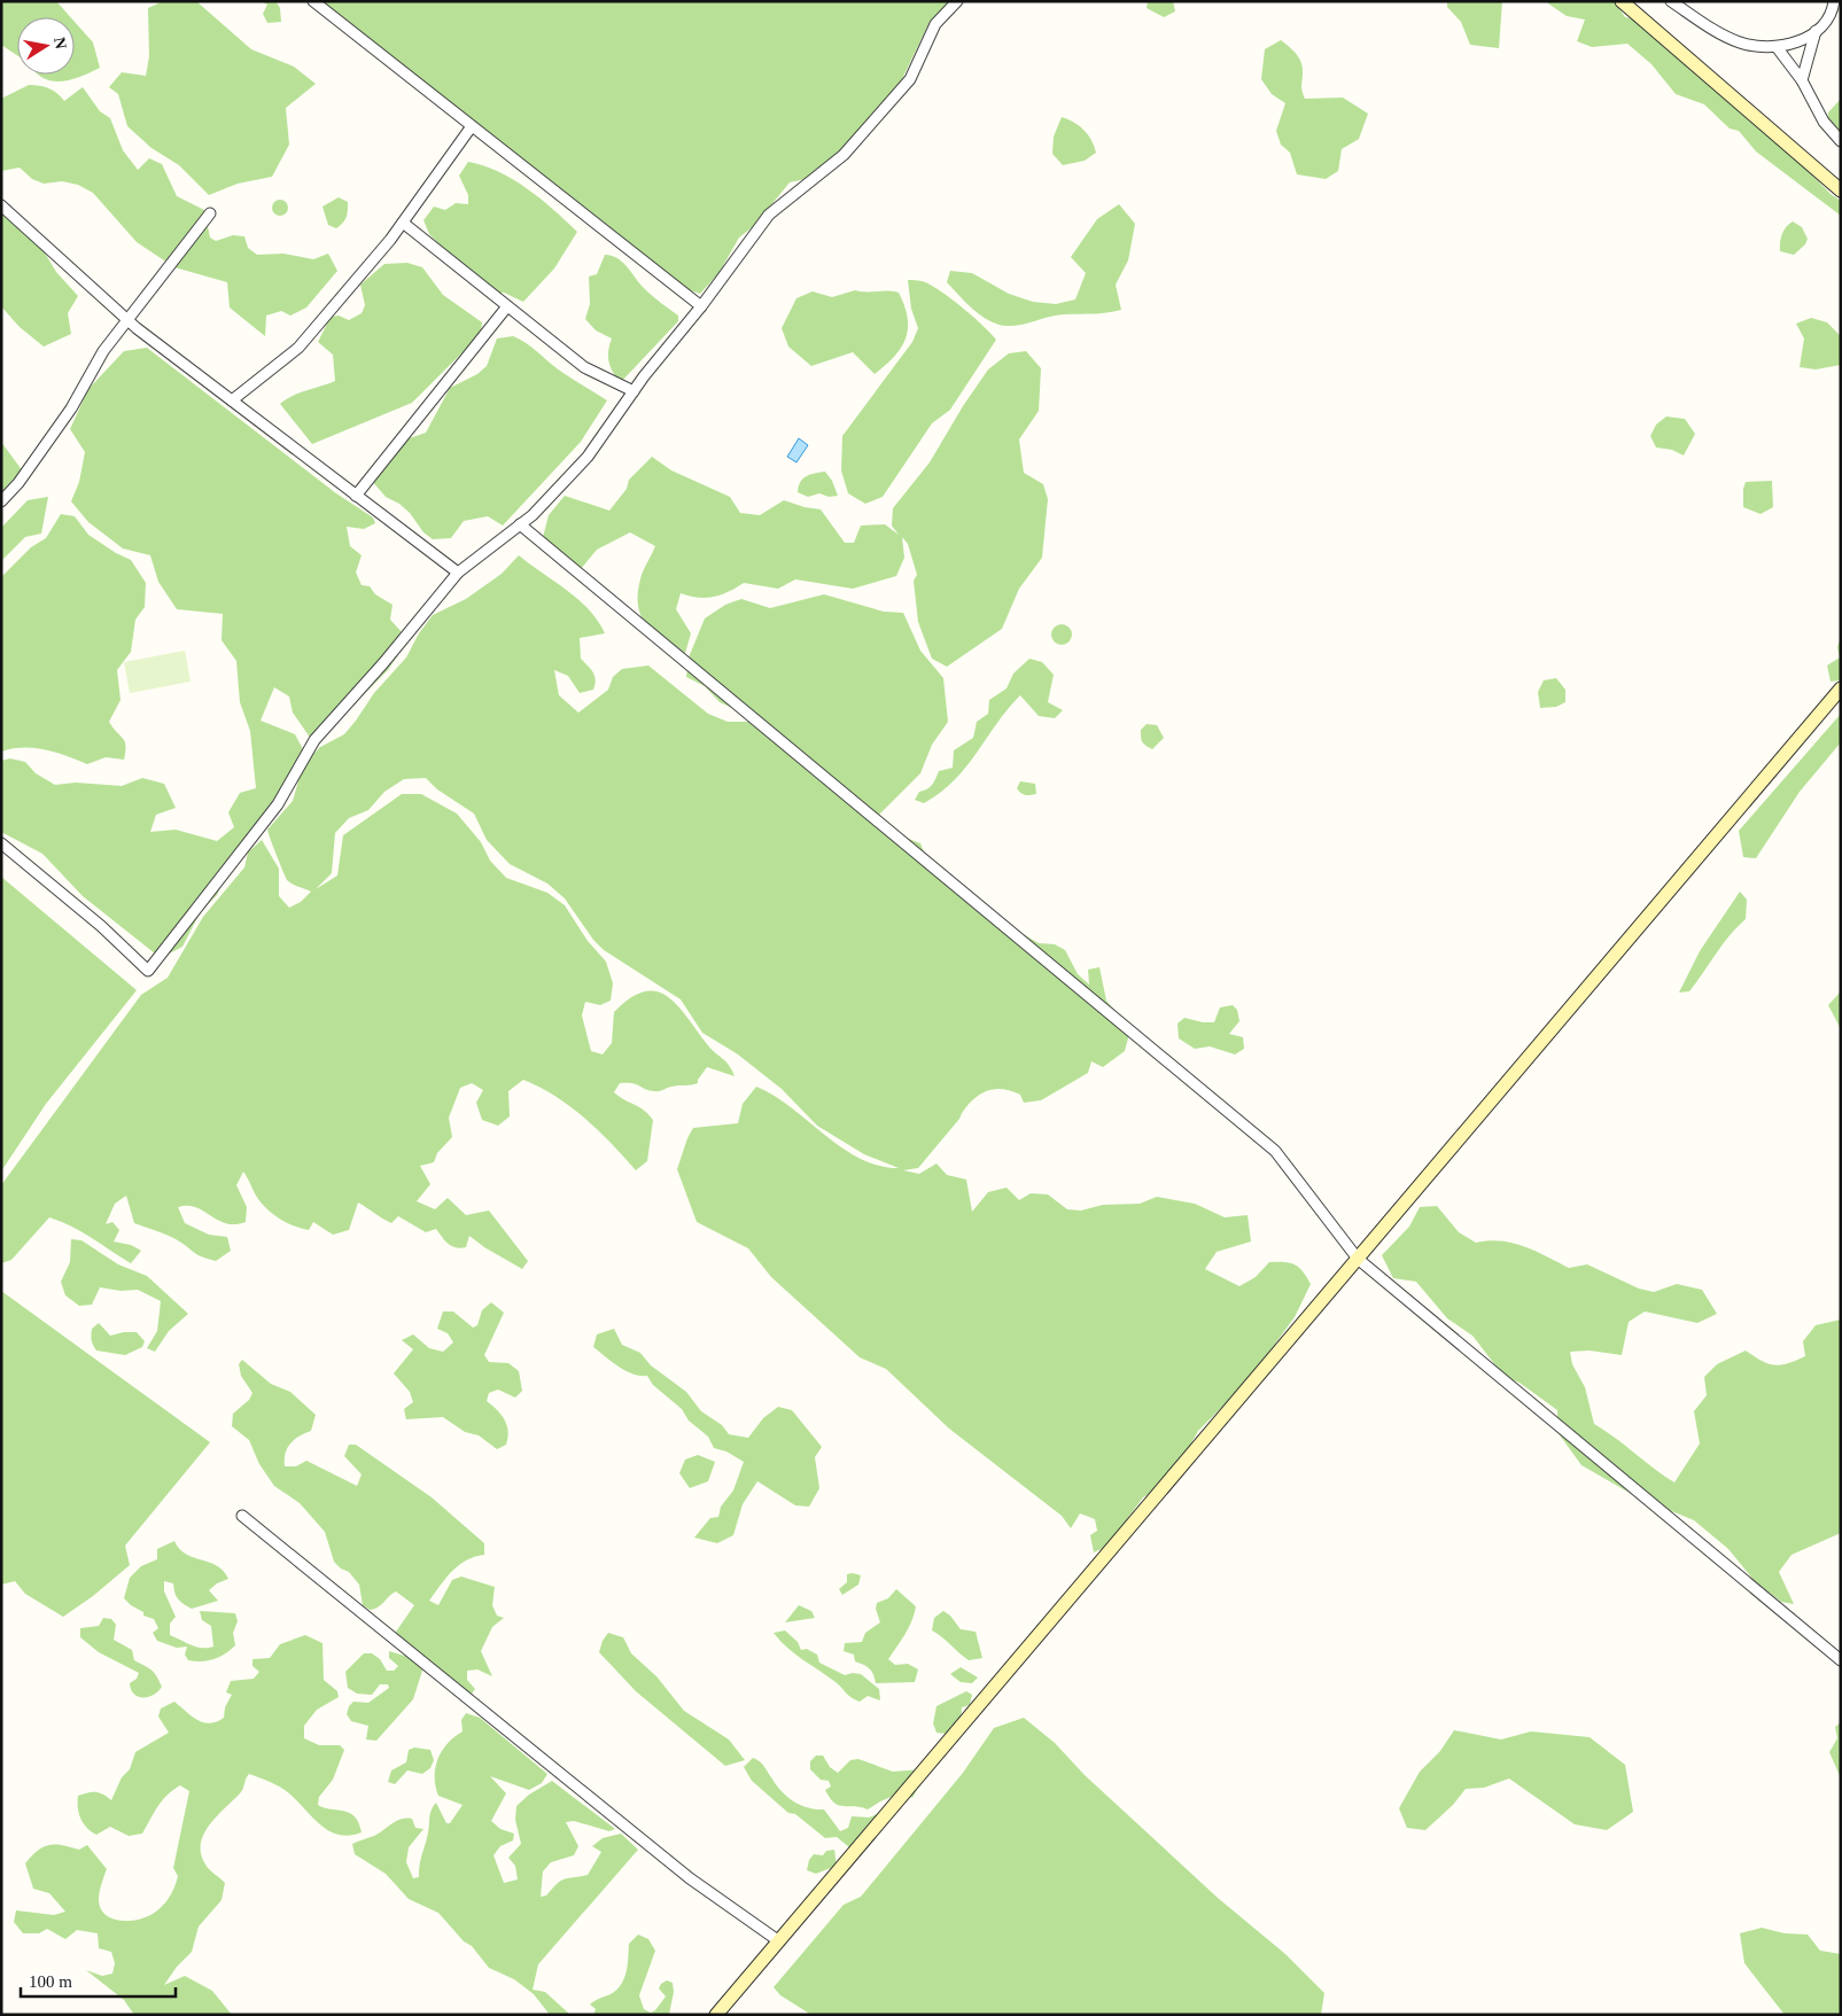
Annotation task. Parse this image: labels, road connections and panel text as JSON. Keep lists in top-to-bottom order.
{
  "scale_bar": "100 m",
  "north": "right"
}
